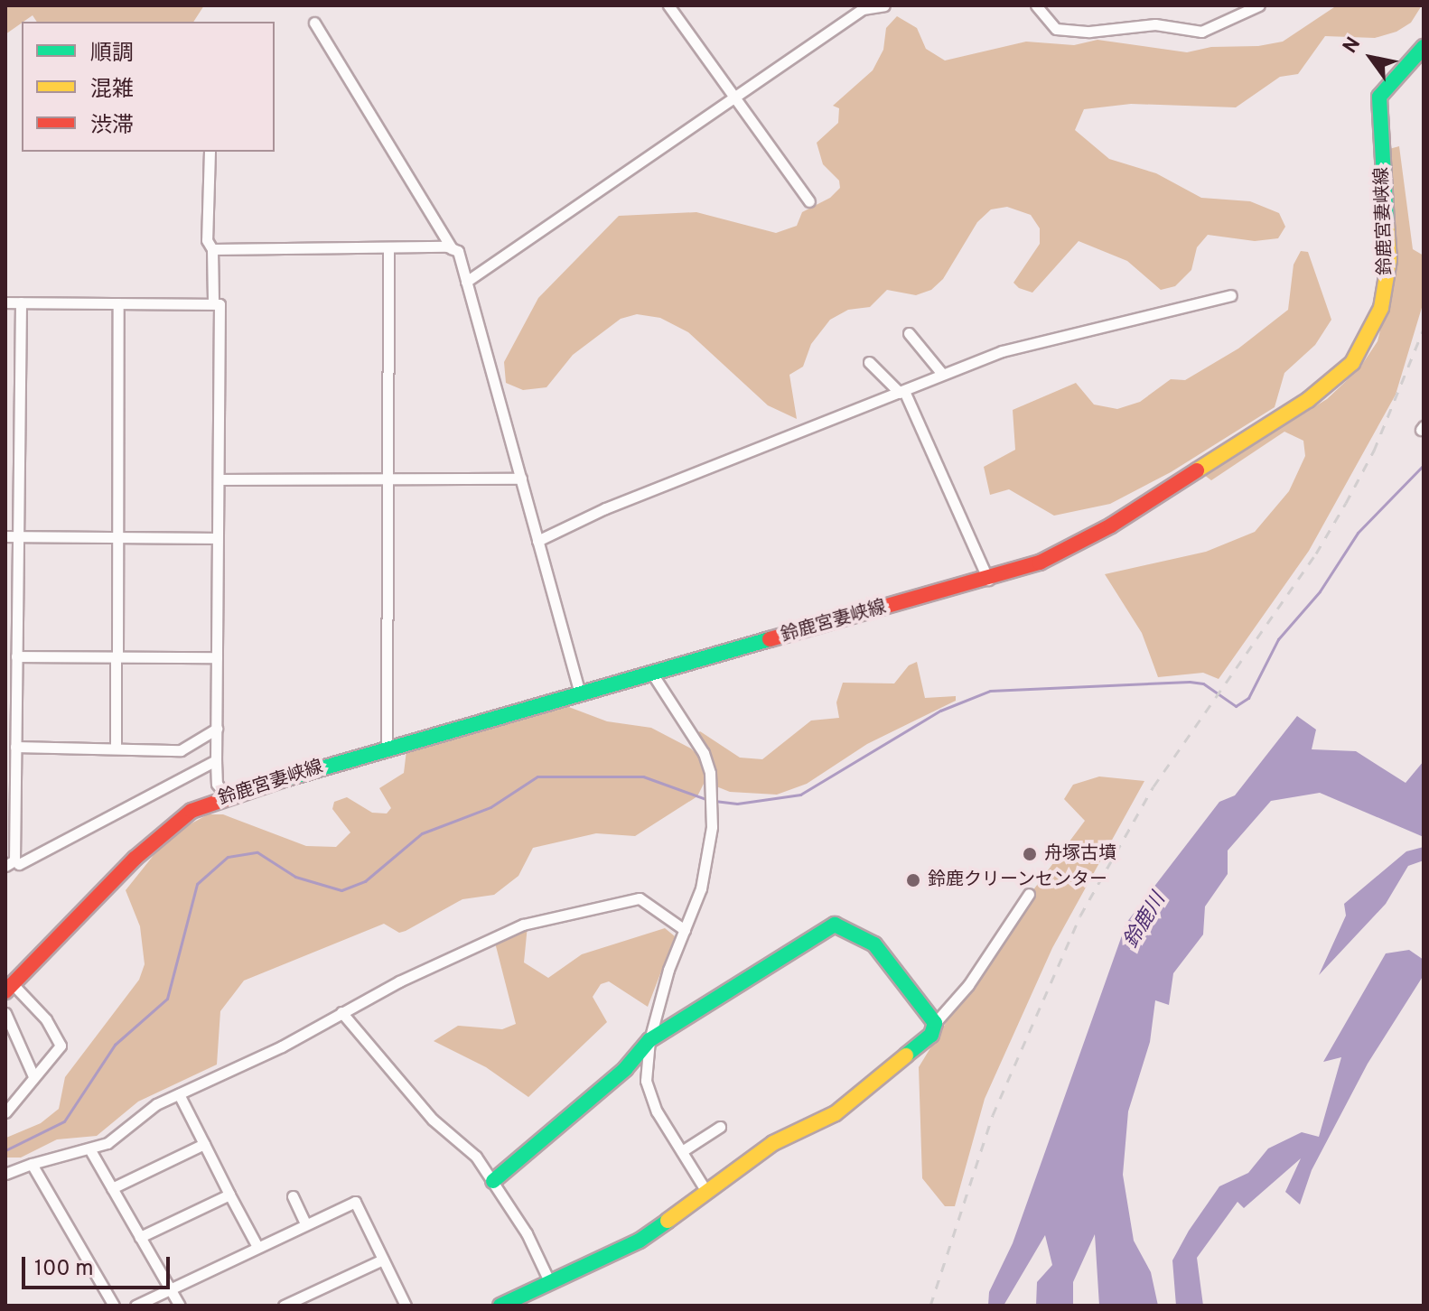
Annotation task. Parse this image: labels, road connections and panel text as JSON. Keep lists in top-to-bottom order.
{
  "streets": {
    "main road": ["鈴鹿宮妻峡線"]
  },
  "water": ["鈴鹿川"],
  "places": ["舟塚古墳", "鈴鹿クリーンセンター"],
  "legend": ["順調", "混雑", "渋滞"],
  "scale_bar": "100 m",
  "north": "top left"
}
